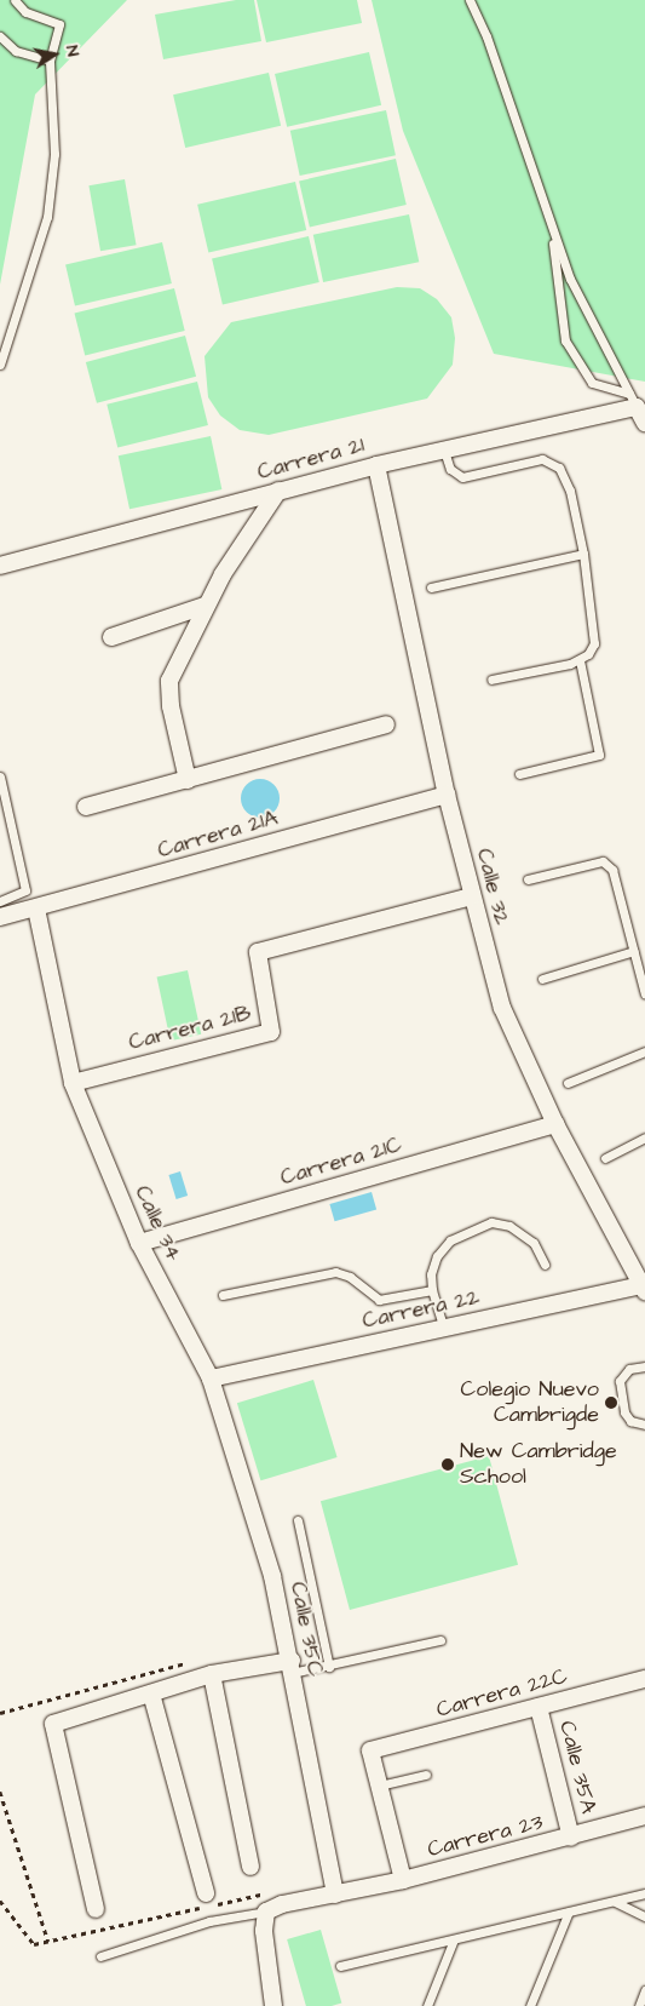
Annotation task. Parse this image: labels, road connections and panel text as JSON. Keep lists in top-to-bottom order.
{
  "streets": {
    "street": [
      "Carrera 21",
      "Carrera 21A",
      "Calle 32",
      "Carrera 21B",
      "Carrera 21C",
      "Calle 34",
      "Carrera 22",
      "Calle 35C",
      "Carrera 22C",
      "Calle 35A",
      "Carrera 23"
    ]
  },
  "crossings": [
    ["Carrera 21", "Calle 32"],
    ["Carrera 21A", "Calle 32"],
    ["Calle 32", "Carrera 21B"],
    ["Calle 32", "Carrera 21C"],
    ["Calle 32", "Carrera 22"],
    ["Carrera 21B", "Calle 34"],
    ["Carrera 21C", "Calle 34"],
    ["Calle 34", "Carrera 22"],
    ["Calle 34", "Calle 35C"],
    ["Carrera 22", "Calle 35C"],
    ["Calle 35C", "Carrera 23"],
    ["Carrera 22C", "Calle 35A"],
    ["Calle 35A", "Carrera 23"]
  ],
  "places": ["Colegio Nuevo Cambrigde", "New Cambridge School"],
  "north": "right"
}
